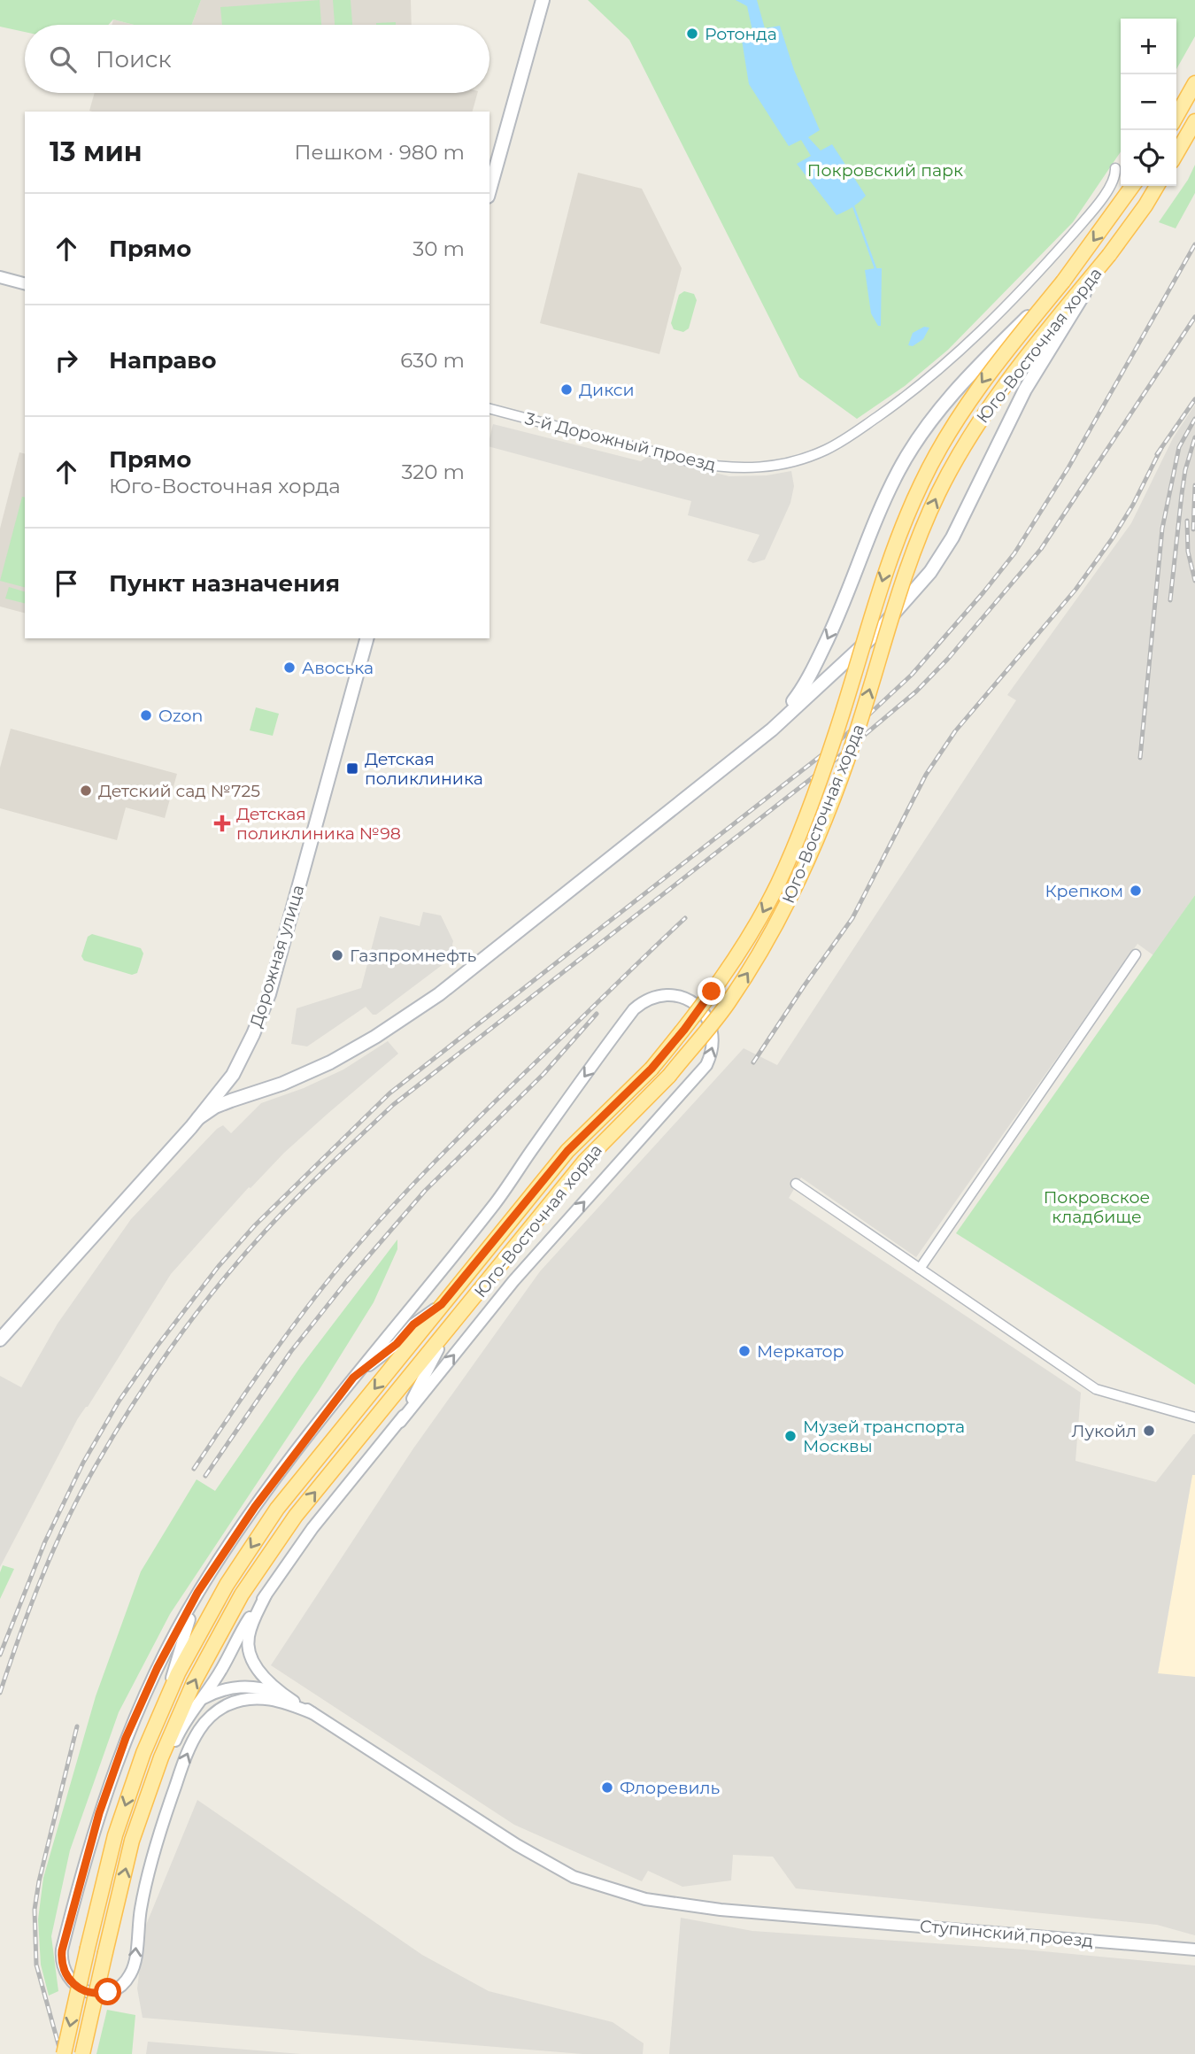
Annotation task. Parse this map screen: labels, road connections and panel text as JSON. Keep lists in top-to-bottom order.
{
  "streets": {
    "main road": ["Юго-Восточная хорда", "Дорожная улица"],
    "street": ["3-й Дорожный проезд", "Ступинский проезд"]
  },
  "parks": ["Покровский парк", "Покровское кладбище"],
  "places": {
    "other": [
      "Ротонда",
      "Дикси",
      "Авоська",
      "Ozon",
      "Детский сад №725",
      "Крепком",
      "Газпромнефть",
      "Меркатор",
      "Лукойл",
      "Музей транспорта Москвы",
      "Флоревиль"
    ],
    "transit": ["Детская поликлиника"],
    "health": ["Детская поликлиника №98"]
  },
  "page": {
    "map_buttons": ["+", "−"],
    "search": "Поиск",
    "heading": ["13 мин", "Пешком · 980 m"],
    "list": [
      ["Прямо", "30 m"],
      ["Направо", "630 m"],
      ["Прямо", "Юго-Восточная хорда", "320 m"],
      "Пункт назначения"
    ]
  }
}
